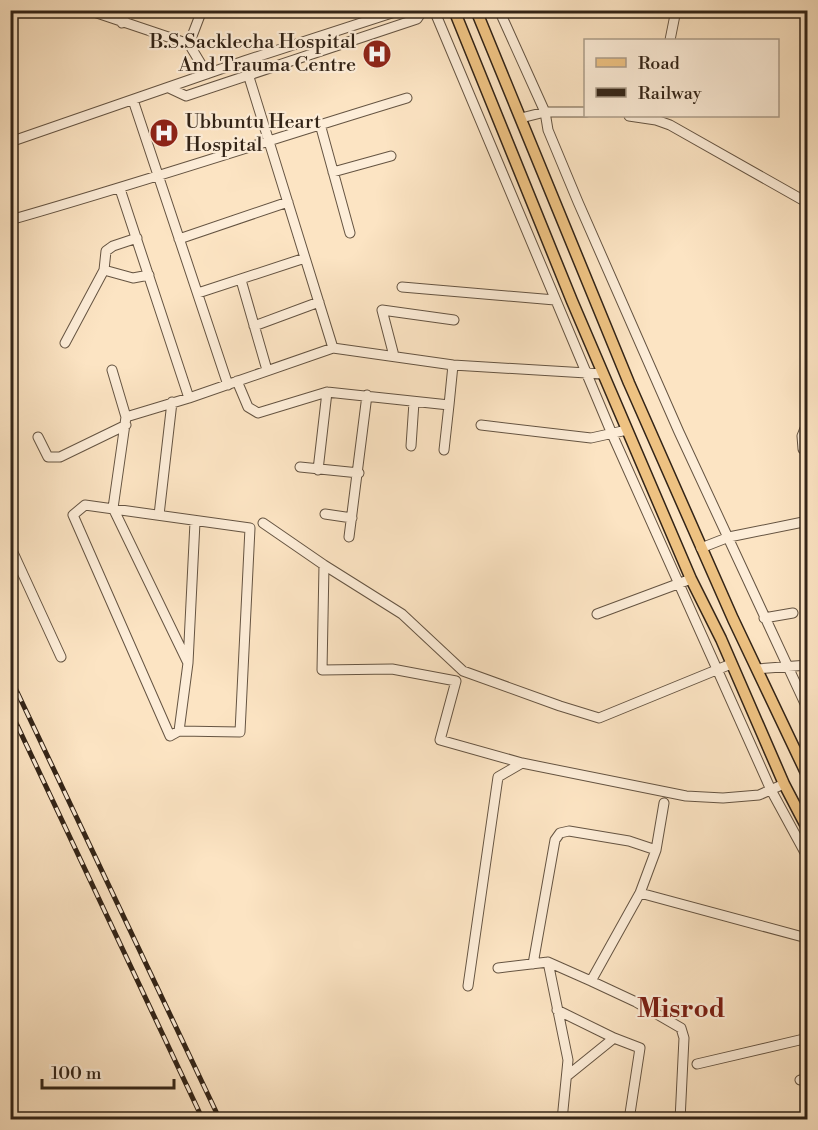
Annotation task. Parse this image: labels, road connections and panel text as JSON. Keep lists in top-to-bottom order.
{
  "districts": ["Misrod"],
  "places": {
    "hospital": ["B.S.Sacklecha Hospital And Trauma Centre", "Ubbuntu Heart Hospital"]
  },
  "legend": ["Road", "Railway"],
  "scale_bar": "100 m"
}
